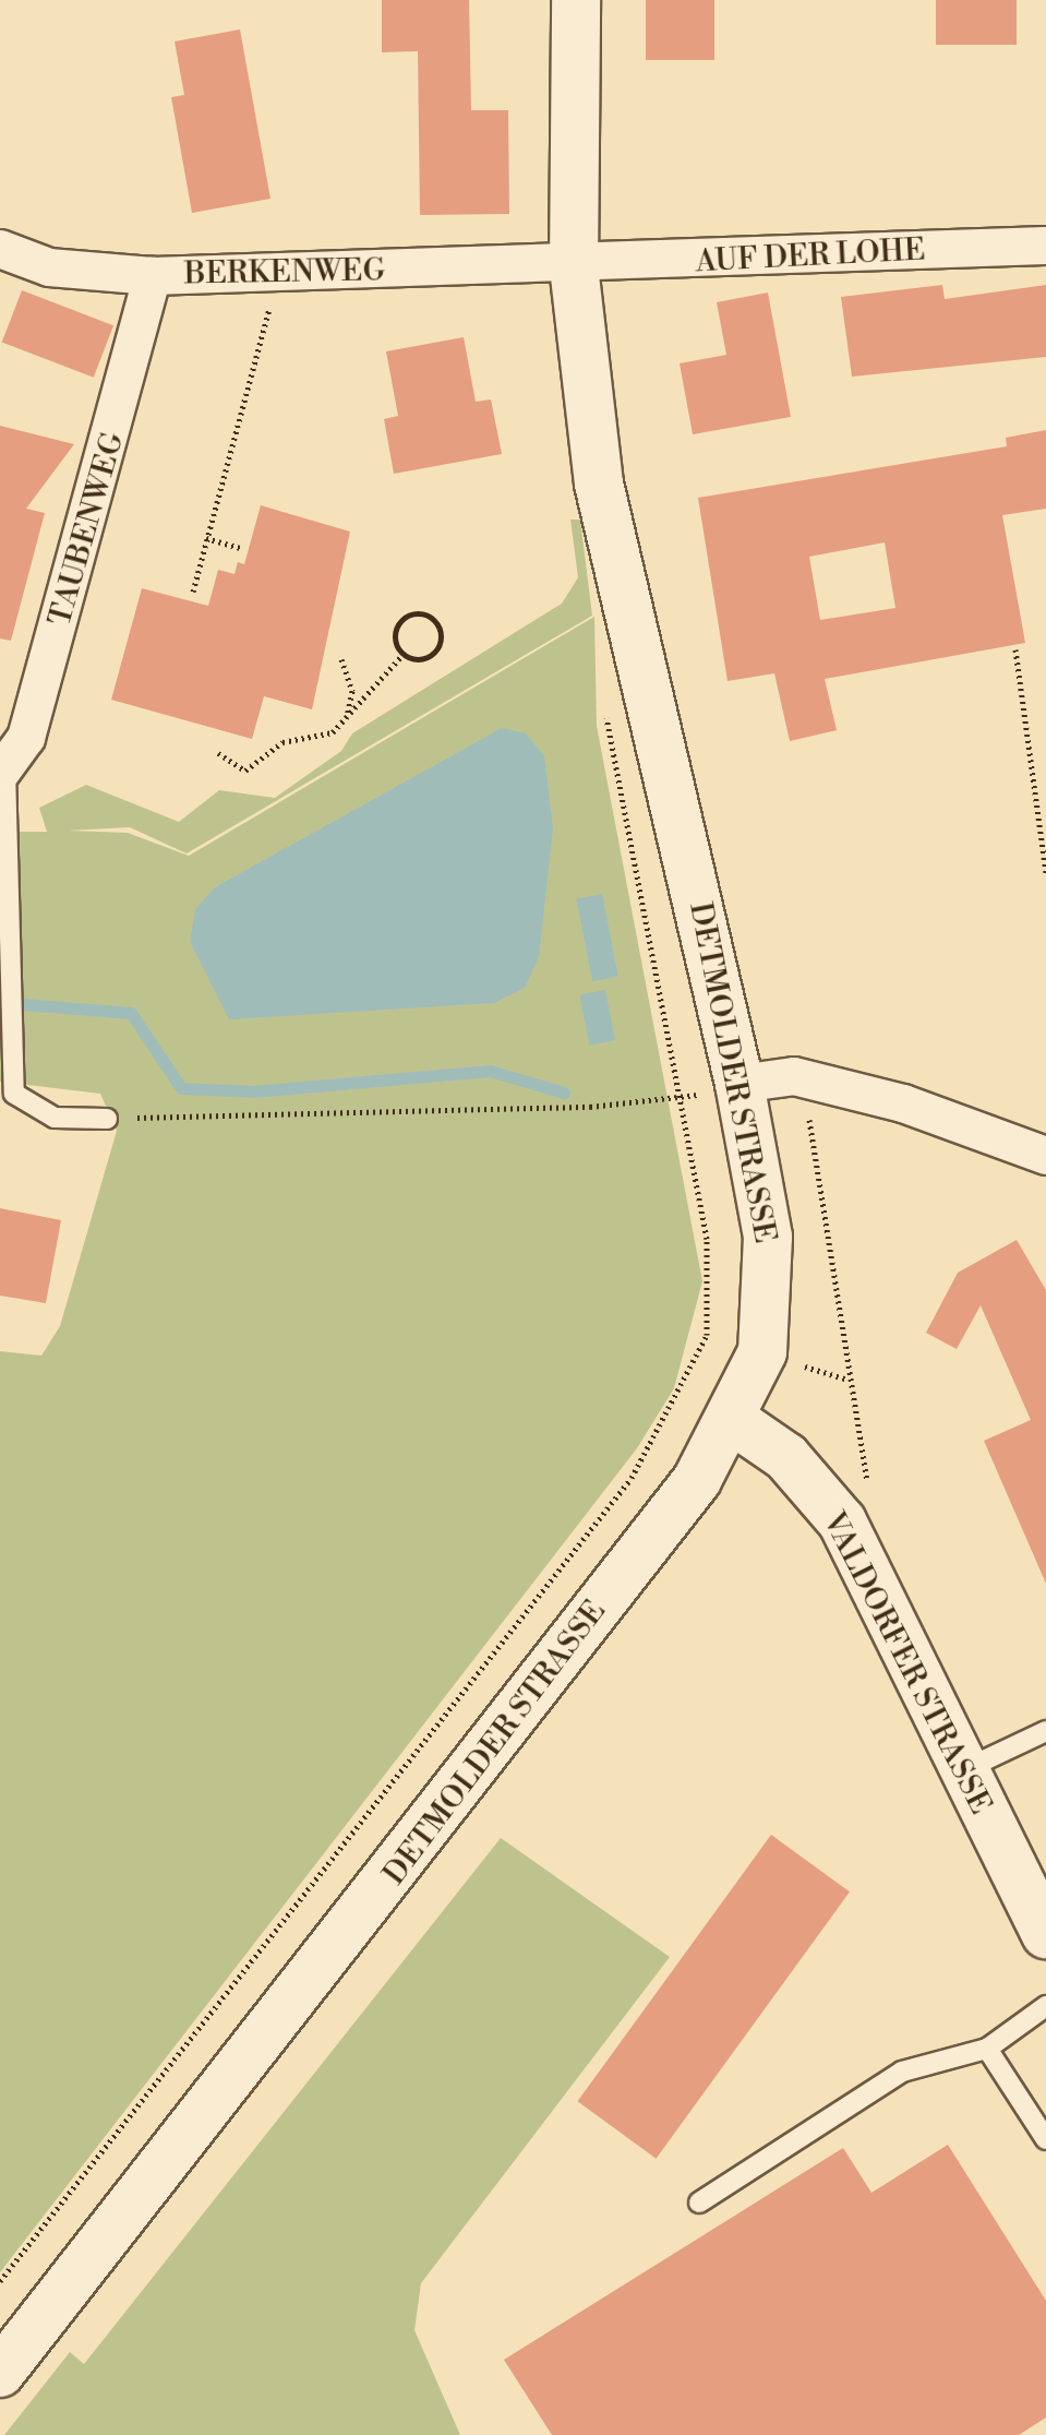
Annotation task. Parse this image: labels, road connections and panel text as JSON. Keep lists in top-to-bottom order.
{
  "streets": {
    "main road": ["DETMOLDER STRASSE", "VALDORFER STRASSE"],
    "street": ["AUF DER LOHE", "BERKENWEG", "TAUBENWEG"]
  },
  "crossings": [
    ["AUF DER LOHE", "BERKENWEG"],
    ["AUF DER LOHE", "DETMOLDER STRASSE"],
    ["BERKENWEG", "TAUBENWEG"],
    ["BERKENWEG", "DETMOLDER STRASSE"],
    ["DETMOLDER STRASSE", "VALDORFER STRASSE"]
  ]
}
